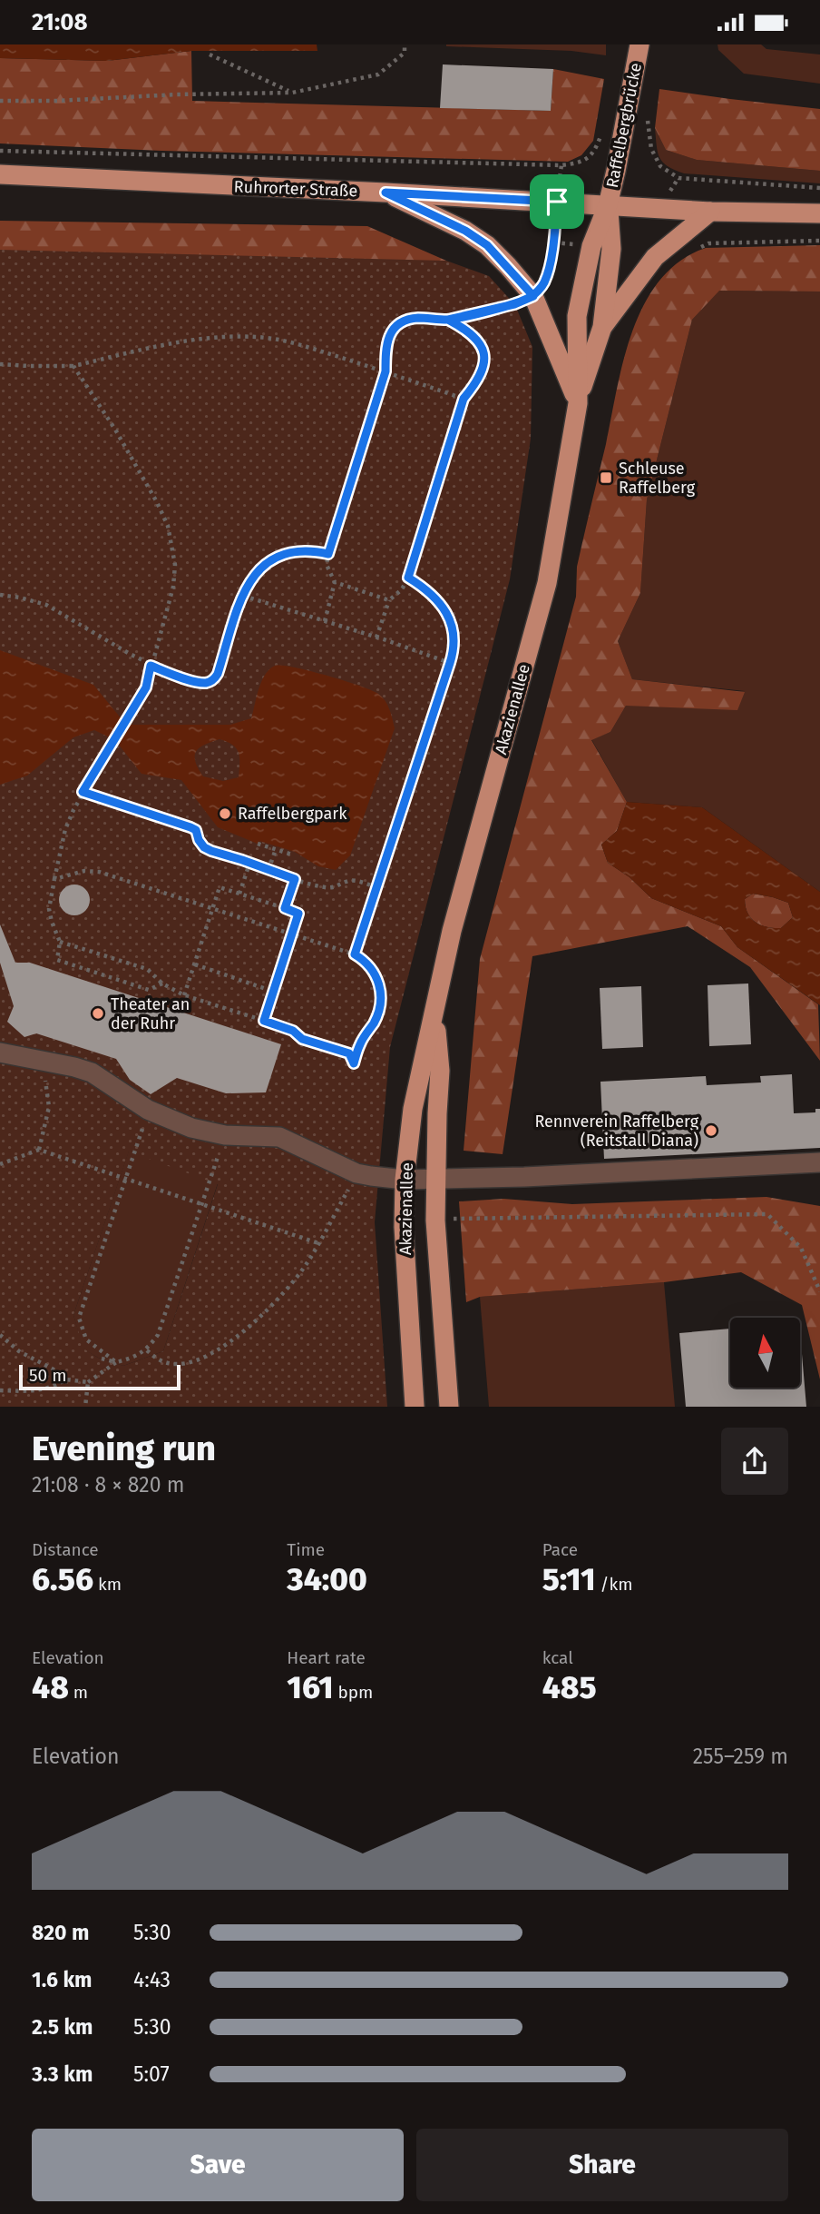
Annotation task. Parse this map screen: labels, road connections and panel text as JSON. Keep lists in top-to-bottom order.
{
  "streets": {
    "main road": ["Raffelbergbrücke", "Ruhrorter Straße", "Akazienallee"]
  },
  "crossings": [
    ["Raffelbergbrücke", "Ruhrorter Straße"],
    ["Raffelbergbrücke", "Akazienallee"],
    ["Ruhrorter Straße", "Akazienallee"]
  ],
  "places": {
    "transit": ["Schleuse Raffelberg"],
    "other": ["Raffelbergpark", "Theater an der Ruhr", "Rennverein Raffelberg (Reitstall Diana)"]
  },
  "scale_bar": "50 m",
  "north": "top",
  "page": {
    "status": "21:08",
    "scale": "50 m",
    "heading": ["Evening run", "21:08 · 8 × 820 m"],
    "stats": [
      ["Distance", "6.56 km"],
      ["Time", "34:00"],
      ["Pace", "5:11 /km"],
      ["Elevation", "48 m"],
      ["Heart rate", "161 bpm"],
      ["kcal", "485"]
    ],
    "chart": ["Elevation", "255–259 m"],
    "list": [
      {
        "name": "820 m",
        "note": "5:30"
      },
      {
        "name": "1.6 km",
        "note": "4:43"
      },
      {
        "name": "2.5 km",
        "note": "5:30"
      },
      {
        "name": "3.3 km",
        "note": "5:07"
      }
    ],
    "buttons": ["Save", "Share"]
  }
}
